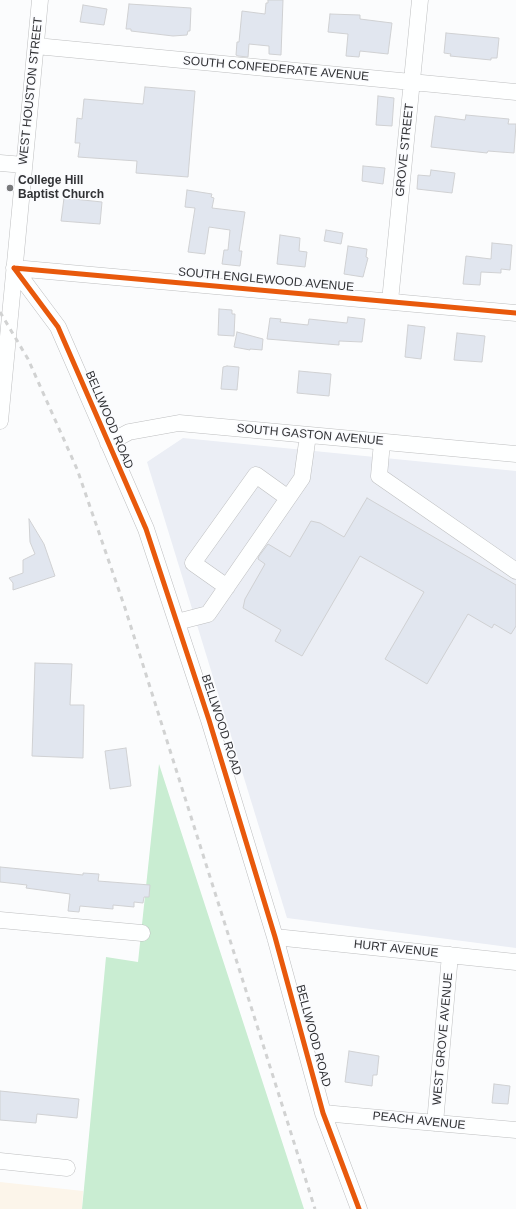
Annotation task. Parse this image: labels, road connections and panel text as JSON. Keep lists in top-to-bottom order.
{
  "streets": {
    "street": [
      "SOUTH CONFEDERATE AVENUE",
      "WEST HOUSTON STREET",
      "GROVE STREET",
      "SOUTH ENGLEWOOD AVENUE",
      "BELLWOOD ROAD",
      "SOUTH GASTON AVENUE",
      "HURT AVENUE",
      "WEST GROVE AVENUE",
      "PEACH AVENUE"
    ]
  },
  "crossings": [
    ["SOUTH CONFEDERATE AVENUE", "WEST HOUSTON STREET"],
    ["SOUTH CONFEDERATE AVENUE", "GROVE STREET"],
    ["WEST HOUSTON STREET", "SOUTH ENGLEWOOD AVENUE"],
    ["WEST HOUSTON STREET", "BELLWOOD ROAD"],
    ["GROVE STREET", "SOUTH ENGLEWOOD AVENUE"],
    ["SOUTH ENGLEWOOD AVENUE", "BELLWOOD ROAD"],
    ["BELLWOOD ROAD", "SOUTH GASTON AVENUE"],
    ["BELLWOOD ROAD", "HURT AVENUE"],
    ["BELLWOOD ROAD", "PEACH AVENUE"],
    ["HURT AVENUE", "WEST GROVE AVENUE"],
    ["WEST GROVE AVENUE", "PEACH AVENUE"]
  ],
  "places": ["College Hill Baptist Church"]
}
